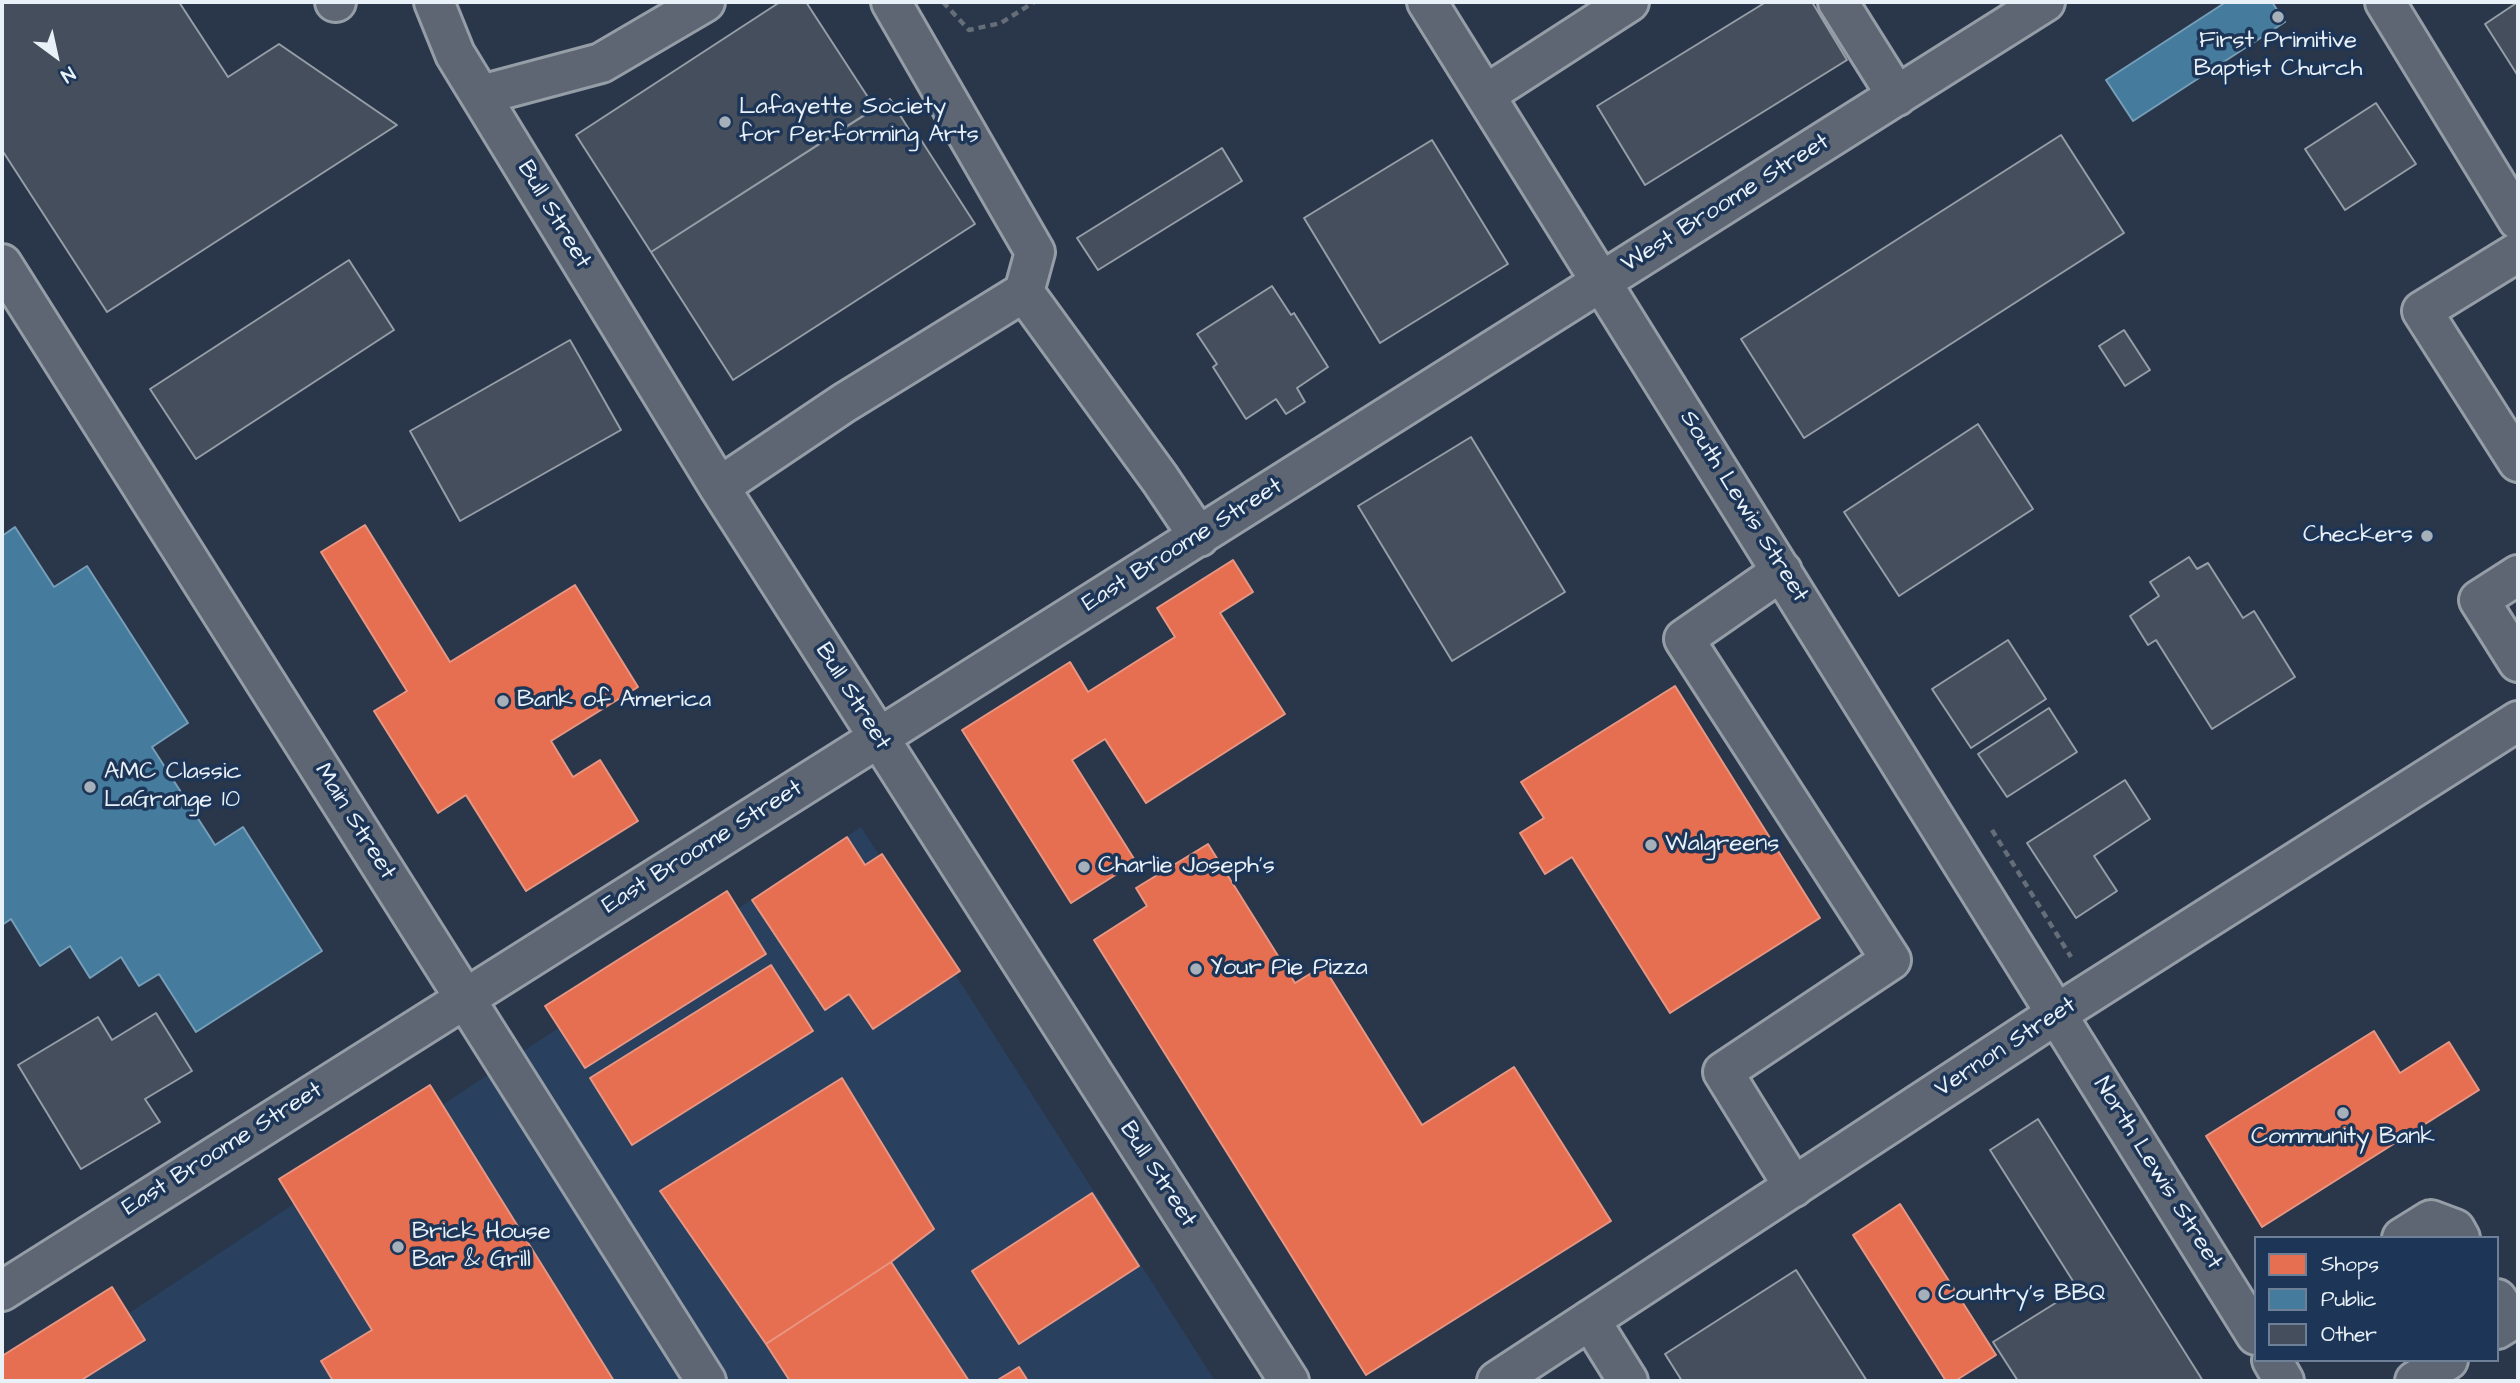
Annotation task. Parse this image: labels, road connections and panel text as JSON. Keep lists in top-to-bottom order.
{
  "streets": {
    "street": [
      "West Broome Street",
      "Bull Street",
      "South Lewis Street",
      "East Broome Street",
      "Main Street",
      "Vernon Street",
      "North Lewis Street"
    ]
  },
  "crossings": [
    ["West Broome Street", "South Lewis Street"],
    ["West Broome Street", "East Broome Street"],
    ["Bull Street", "East Broome Street"],
    ["South Lewis Street", "Vernon Street"],
    ["South Lewis Street", "North Lewis Street"],
    ["East Broome Street", "Main Street"],
    ["Vernon Street", "North Lewis Street"]
  ],
  "places": [
    "First Primitive Baptist Church",
    "Lafayette Society for Performing Arts",
    "Checkers",
    "Bank of America",
    "AMC Classic LaGrange 10",
    "Walgreens",
    "Charlie Joseph's",
    "Your Pie Pizza",
    "Community Bank",
    "Brick House Bar & Grill",
    "Country's BBQ"
  ],
  "legend": ["Shops", "Public", "Other"],
  "north": "bottom right"
}
